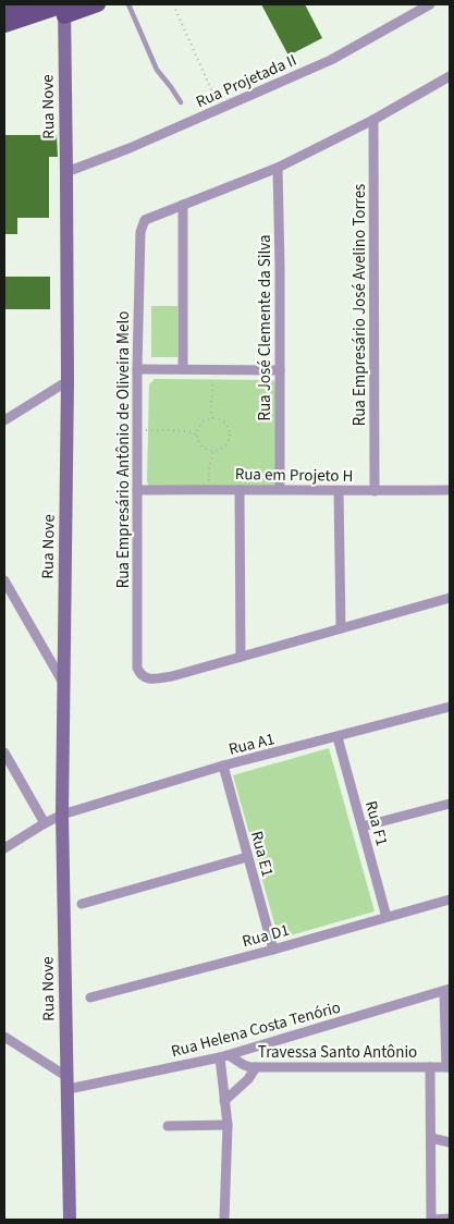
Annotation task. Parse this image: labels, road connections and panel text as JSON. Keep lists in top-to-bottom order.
{
  "streets": {
    "street": [
      "Rua Projetada II",
      "Rua Nove",
      "Rua Empresário José Avelino Torres",
      "Rua José Clemente da Silva",
      "Rua Empresário Antônio de Oliveira Melo",
      "Rua em Projeto H",
      "Rua A1",
      "Rua F1",
      "Rua E1",
      "Rua D1",
      "Rua Helena Costa Tenório",
      "Travessa Santo Antônio"
    ]
  },
  "crossings": [
    ["Rua Projetada II", "Rua Nove"],
    ["Rua Nove", "Rua A1"],
    ["Rua Nove", "Rua Helena Costa Tenório"],
    ["Rua Empresário José Avelino Torres", "Rua em Projeto H"],
    ["Rua José Clemente da Silva", "Rua em Projeto H"],
    ["Rua Empresário Antônio de Oliveira Melo", "Rua em Projeto H"],
    ["Rua A1", "Rua F1"],
    ["Rua A1", "Rua E1"],
    ["Rua F1", "Rua D1"],
    ["Rua E1", "Rua D1"],
    ["Rua Helena Costa Tenório", "Travessa Santo Antônio"]
  ]
}
